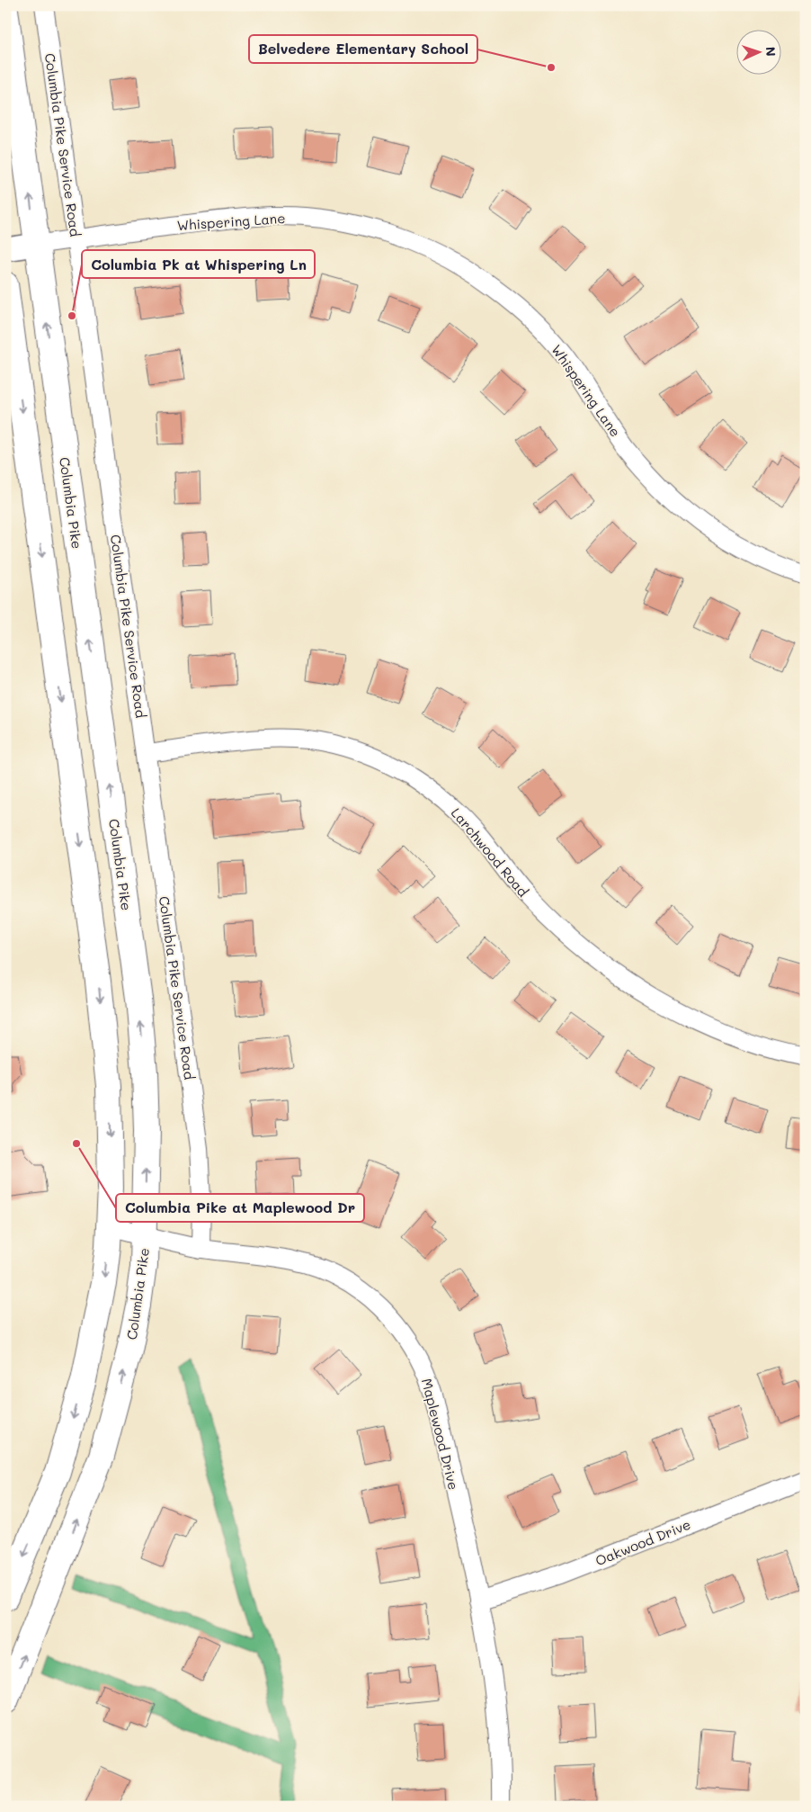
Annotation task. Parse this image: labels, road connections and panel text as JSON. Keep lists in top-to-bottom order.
{
  "streets": {
    "main road": ["Columbia Pike"],
    "street": [
      "Columbia Pike Service Road",
      "Whispering Lane",
      "Larchwood Road",
      "Maplewood Drive",
      "Oakwood Drive"
    ]
  },
  "crossings": [
    ["Columbia Pike Service Road", "Whispering Lane"],
    ["Columbia Pike Service Road", "Larchwood Road"],
    ["Columbia Pike Service Road", "Maplewood Drive"],
    ["Whispering Lane", "Columbia Pike"],
    ["Columbia Pike", "Maplewood Drive"],
    ["Maplewood Drive", "Oakwood Drive"]
  ],
  "places": ["Belvedere Elementary School", "Columbia Pk at Whispering Ln", "Columbia Pike at Maplewood Dr"],
  "north": "right"
}
